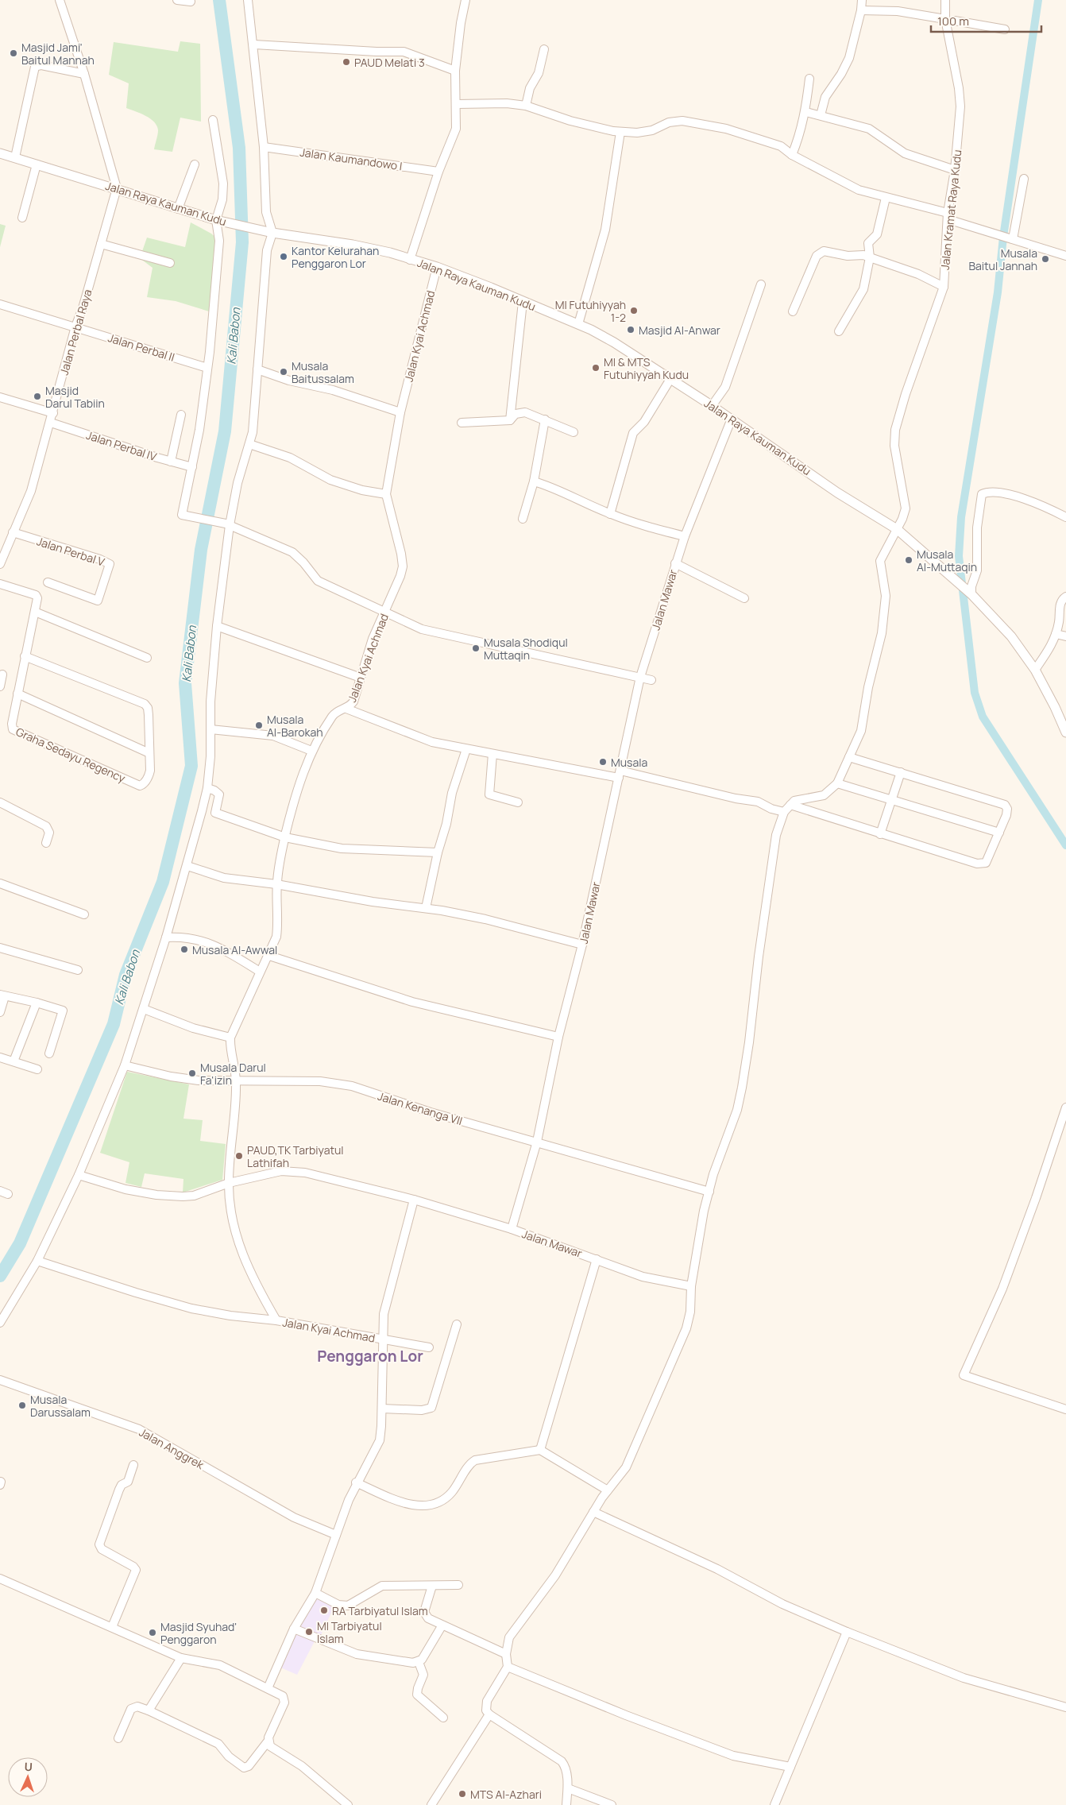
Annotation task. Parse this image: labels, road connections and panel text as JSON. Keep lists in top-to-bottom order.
{
  "streets": {
    "street": [
      "Jalan Kaumandowo I",
      "Jalan Raya Kauman Kudu",
      "Jalan Kramat Raya Kudu",
      "Jalan Perbal Raya",
      "Jalan Kyai Achmad",
      "Jalan Perbal II",
      "Jalan Perbal IV",
      "Jalan Perbal V",
      "Jalan Mawar",
      "Graha Sedayu Regency",
      "Jalan Kenanga VII",
      "Jalan Anggrek"
    ]
  },
  "crossings": [
    ["Jalan Raya Kauman Kudu", "Jalan Kramat Raya Kudu"],
    ["Jalan Raya Kauman Kudu", "Jalan Perbal Raya"],
    ["Jalan Raya Kauman Kudu", "Jalan Kyai Achmad"],
    ["Jalan Raya Kauman Kudu", "Jalan Mawar"],
    ["Jalan Perbal Raya", "Jalan Perbal II"],
    ["Jalan Perbal Raya", "Jalan Perbal IV"],
    ["Jalan Perbal Raya", "Jalan Perbal V"],
    ["Jalan Kyai Achmad", "Jalan Kenanga VII"],
    ["Jalan Kyai Achmad", "Jalan Anggrek"],
    ["Jalan Mawar", "Jalan Kenanga VII"]
  ],
  "districts": ["Penggaron Lor"],
  "water": ["Kali Babon"],
  "places": [
    "Masjid Jami' Baitul Mannah",
    "PAUD Melati 3",
    "Kantor Kelurahan Penggaron Lor",
    "Musala Baitul Jannah",
    "MI Futuhiyyah 1-2",
    "Masjid Al-Anwar",
    "MI & MTS Futuhiyyah Kudu",
    "Musala Baitussalam",
    "Masjid Darul Tabiin",
    "Musala Al-Muttaqin",
    "Musala Shodiqul Muttaqin",
    "Musala Al-Barokah",
    "Musala",
    "Musala Al-Awwal",
    "Musala Darul Fa'izin",
    "PAUD,TK Tarbiyatul Lathifah",
    "Musala Darussalam",
    "RA Tarbiyatul Islam",
    "MI Tarbiyatul Islam",
    "Masjid Syuhad' Penggaron",
    "MTS Al-Azhari"
  ],
  "scale_bar": "100 m",
  "north": "top"
}
